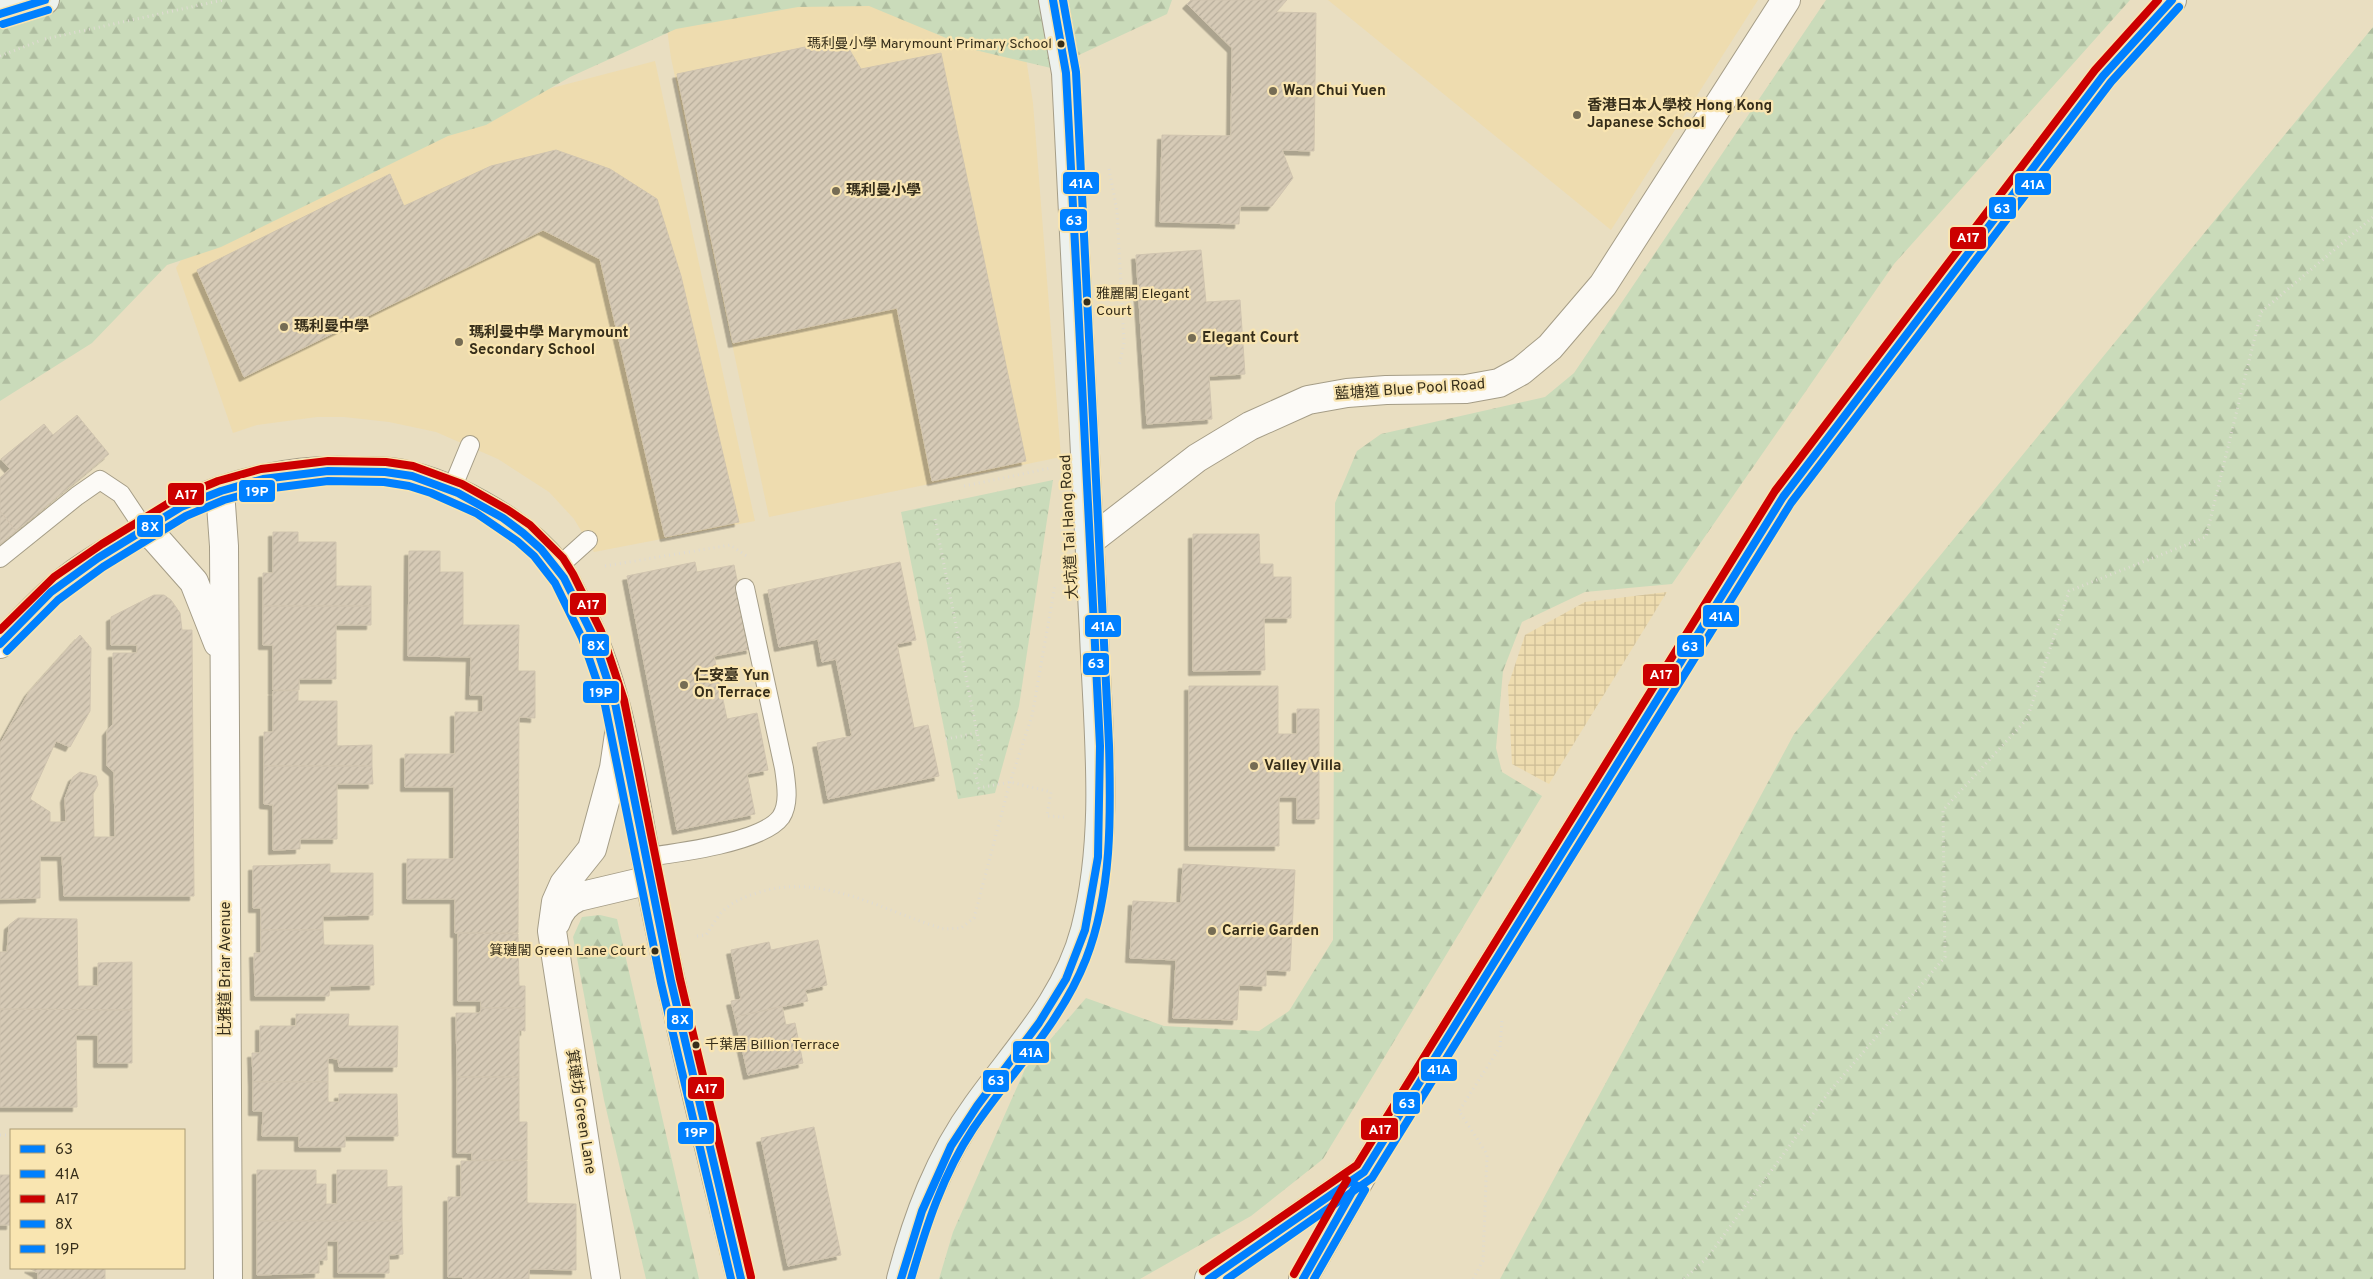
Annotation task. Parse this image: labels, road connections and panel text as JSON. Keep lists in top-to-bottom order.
{
  "streets": {
    "main road": ["大坑道 Tai Hang Road"],
    "street": ["藍塘道 Blue Pool Road", "比雅道 Briar Avenue", "箕璉坊 Green Lane"]
  },
  "crossings": [
    ["藍塘道 Blue Pool Road", "大坑道 Tai Hang Road"]
  ],
  "places": [
    "瑪利曼小學 Marymount Primary School",
    "Wan Chui Yuen",
    "香港日本人學校 Hong Kong Japanese School",
    "瑪利曼小學",
    "雅麗閣 Elegant Court",
    "瑪利曼中學",
    "Elegant Court",
    "瑪利曼中學 Marymount Secondary School",
    "仁安臺 Yun On Terrace",
    "Valley Villa",
    "Carrie Garden",
    "箕璉閣 Green Lane Court",
    "千葉居 Billion Terrace"
  ],
  "lines": [
    "transit line 63",
    "transit line 41A",
    "transit line A17",
    "transit line 8X",
    "transit line 19P"
  ],
  "legend": [
    "63",
    "41A",
    "A17",
    "8X",
    "19P"
  ]
}
